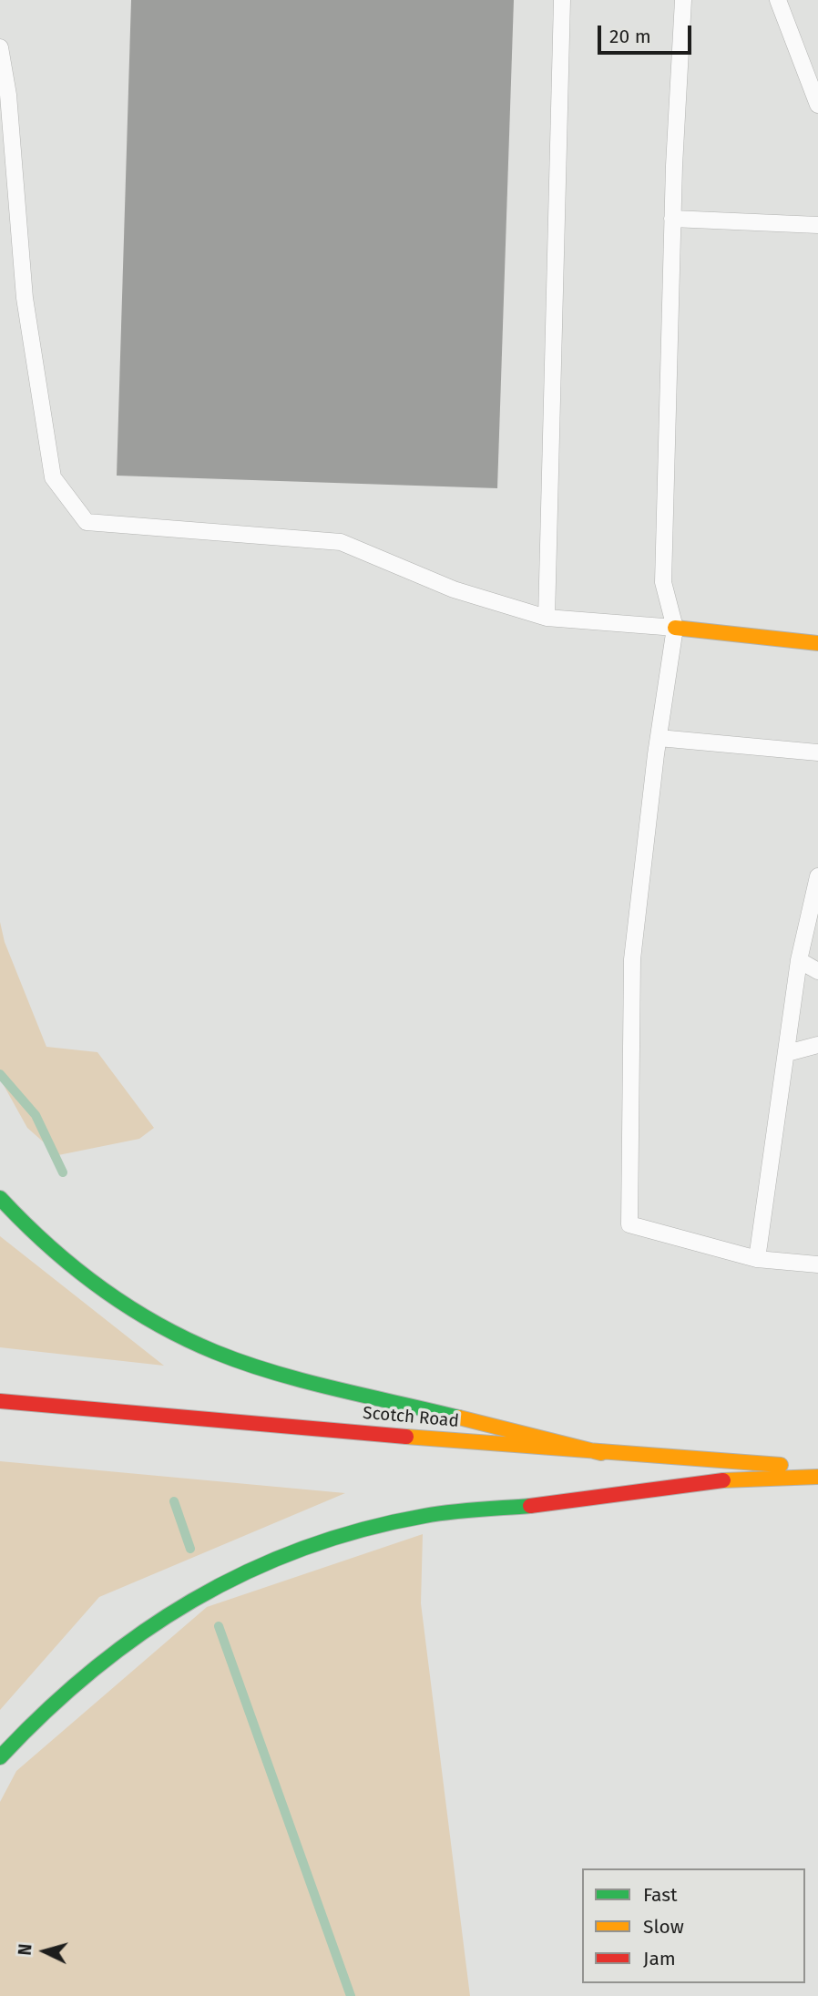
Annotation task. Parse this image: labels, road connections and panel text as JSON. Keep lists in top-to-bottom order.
{
  "streets": {
    "main road": ["Scotch Road"]
  },
  "legend": ["Fast", "Slow", "Jam"],
  "scale_bar": "20 m",
  "north": "left"
}
